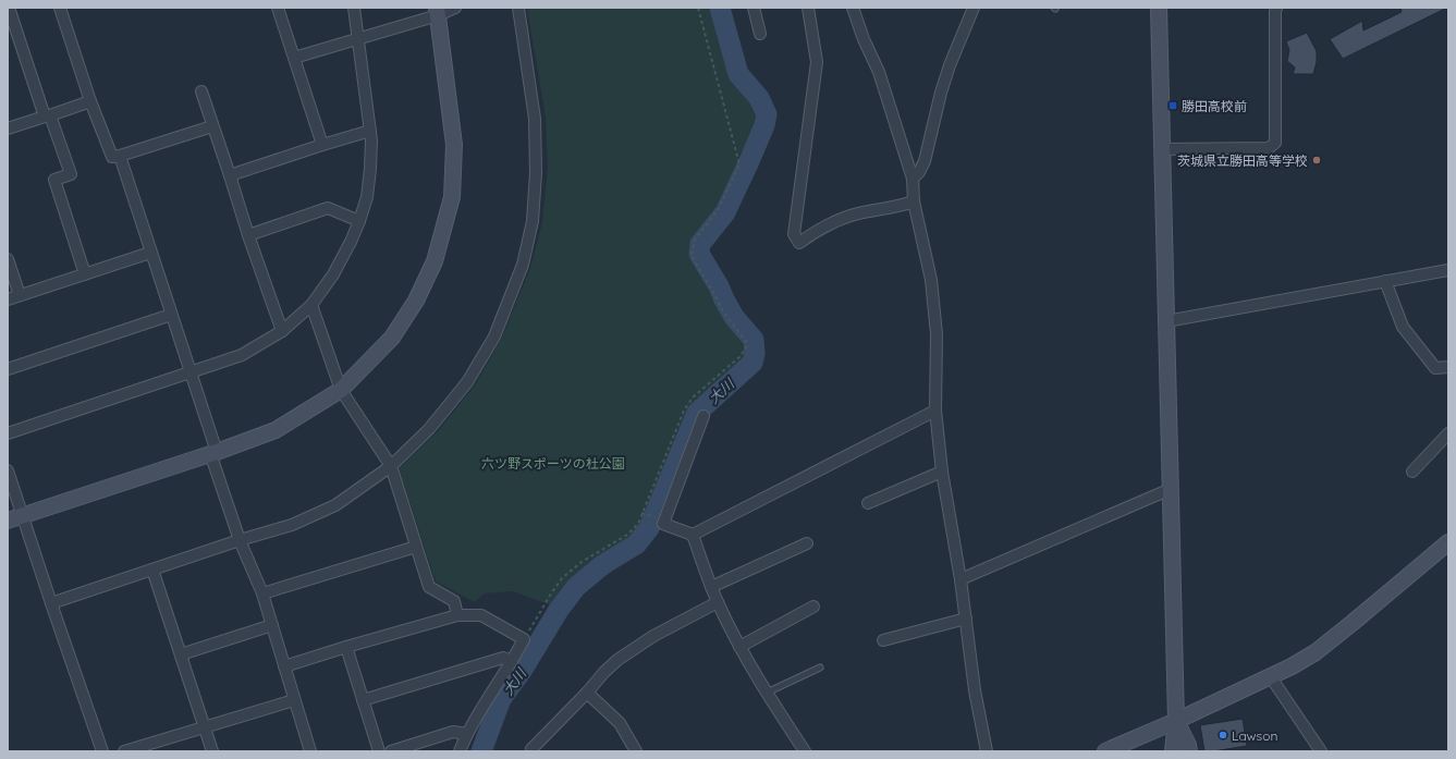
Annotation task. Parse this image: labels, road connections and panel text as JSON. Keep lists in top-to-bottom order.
{
  "water": ["大川"],
  "parks": ["六ツ野スポーツの杜公園"],
  "places": {
    "transit": ["勝田高校前"],
    "other": ["茨城県立勝田高等学校", "Lawson"]
  }
}
